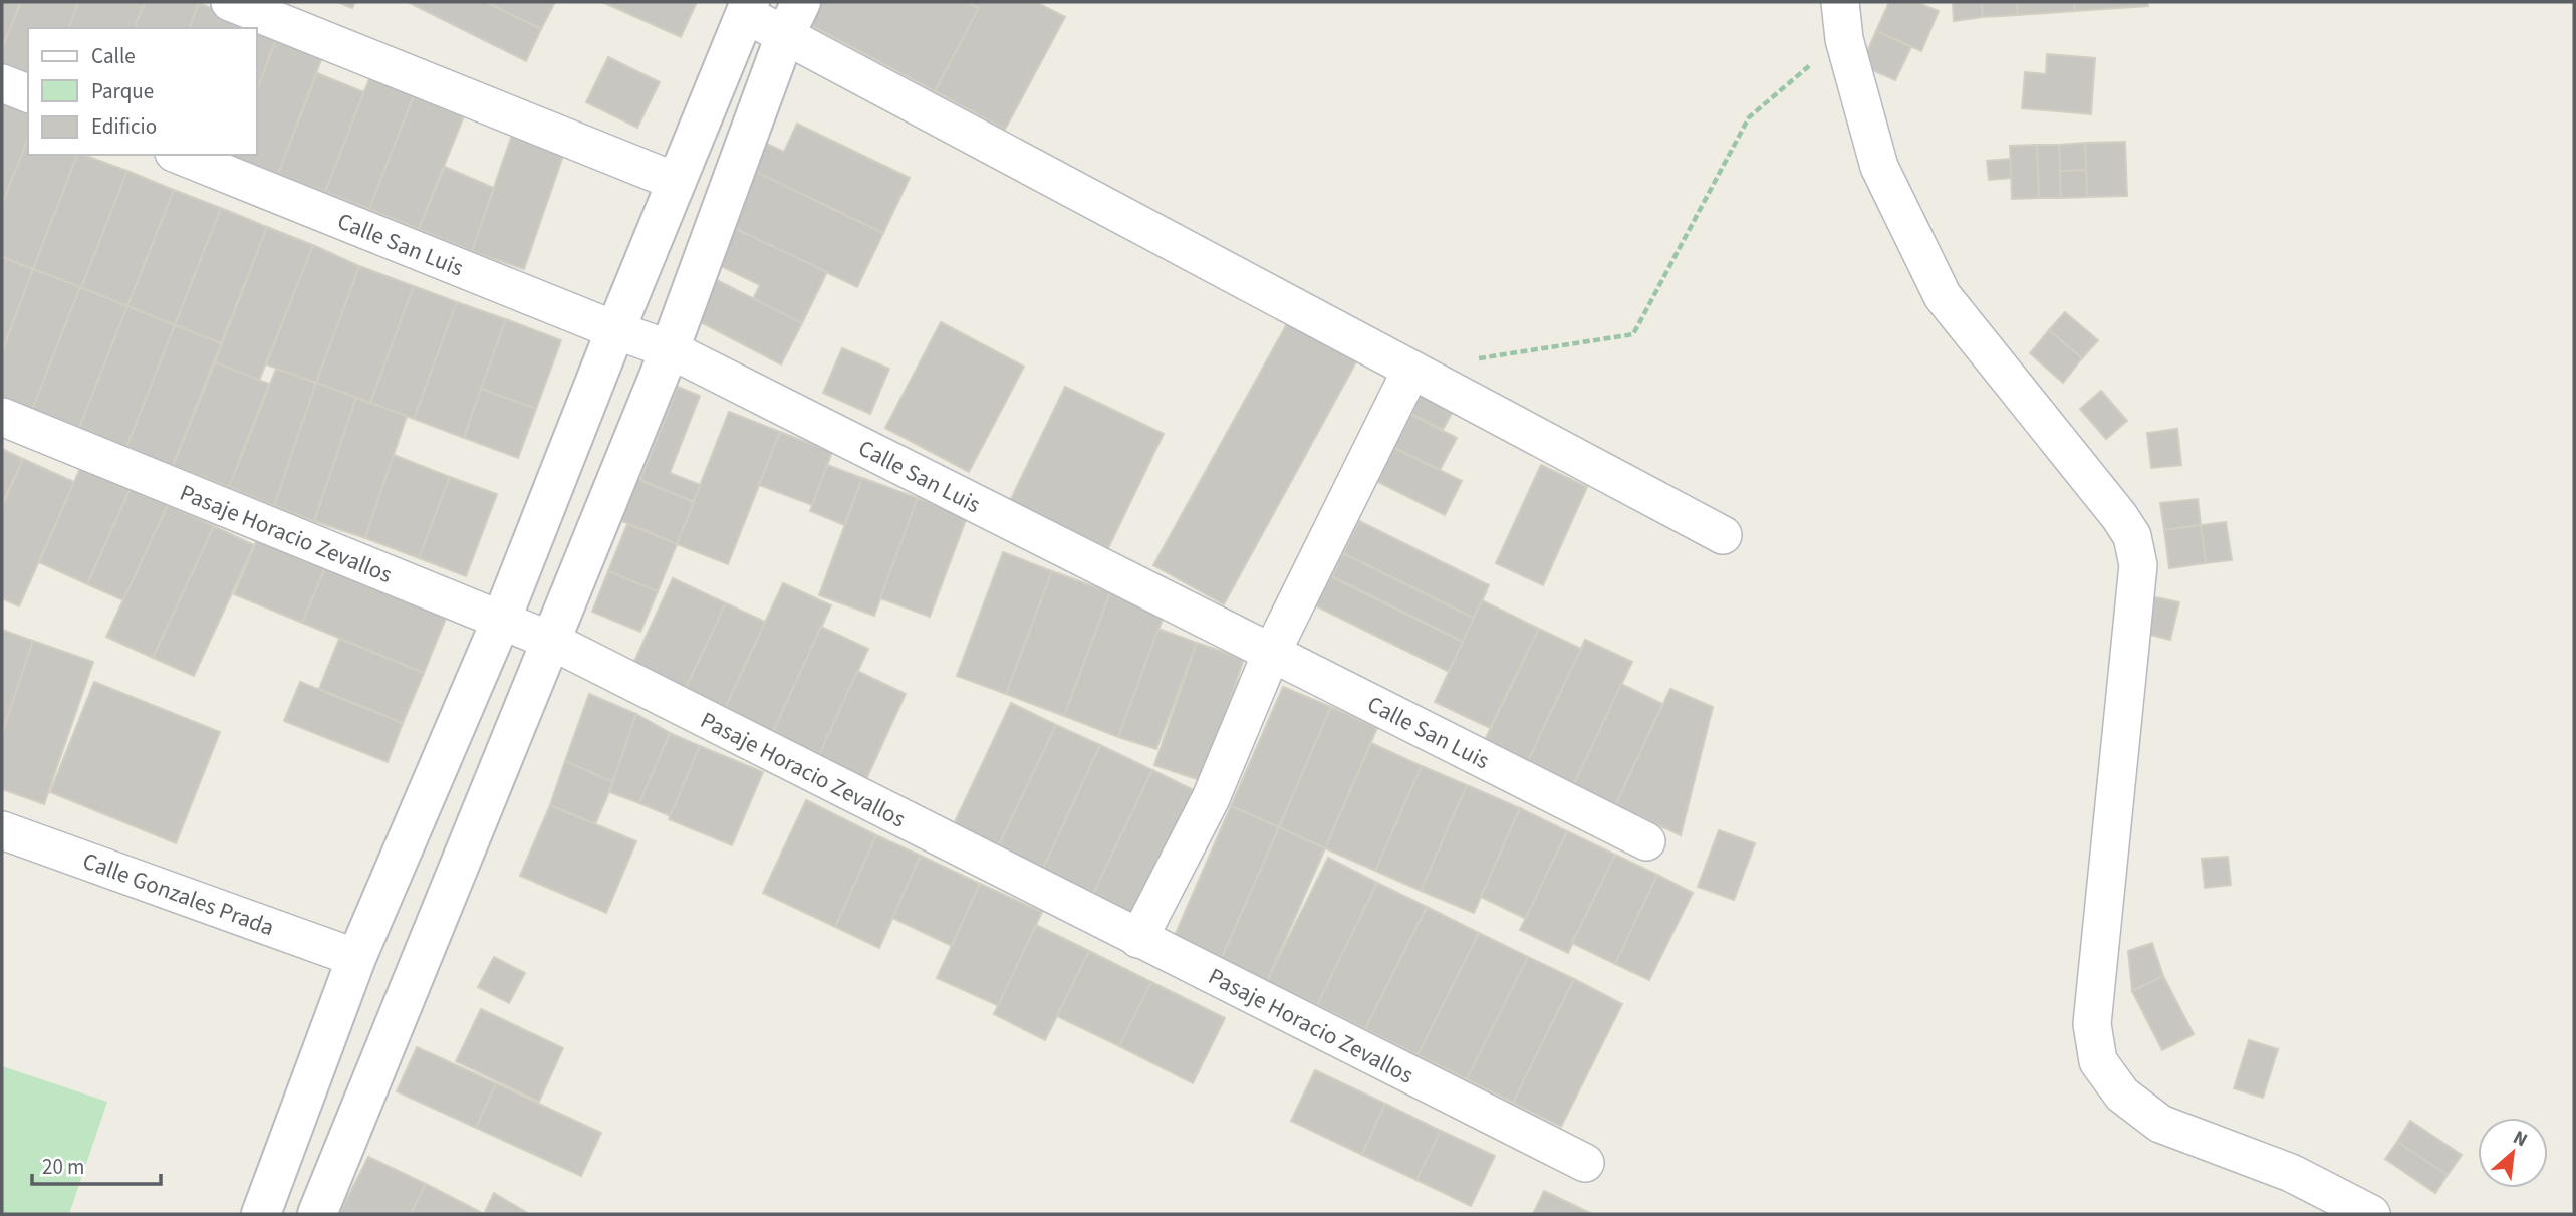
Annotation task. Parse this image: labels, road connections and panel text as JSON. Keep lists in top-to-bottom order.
{
  "streets": {
    "street": ["Calle San Luis", "Pasaje Horacio Zevallos", "Calle Gonzales Prada"]
  },
  "legend": ["Calle", "Parque", "Edificio"],
  "scale_bar": "20 m",
  "north": "top right"
}
